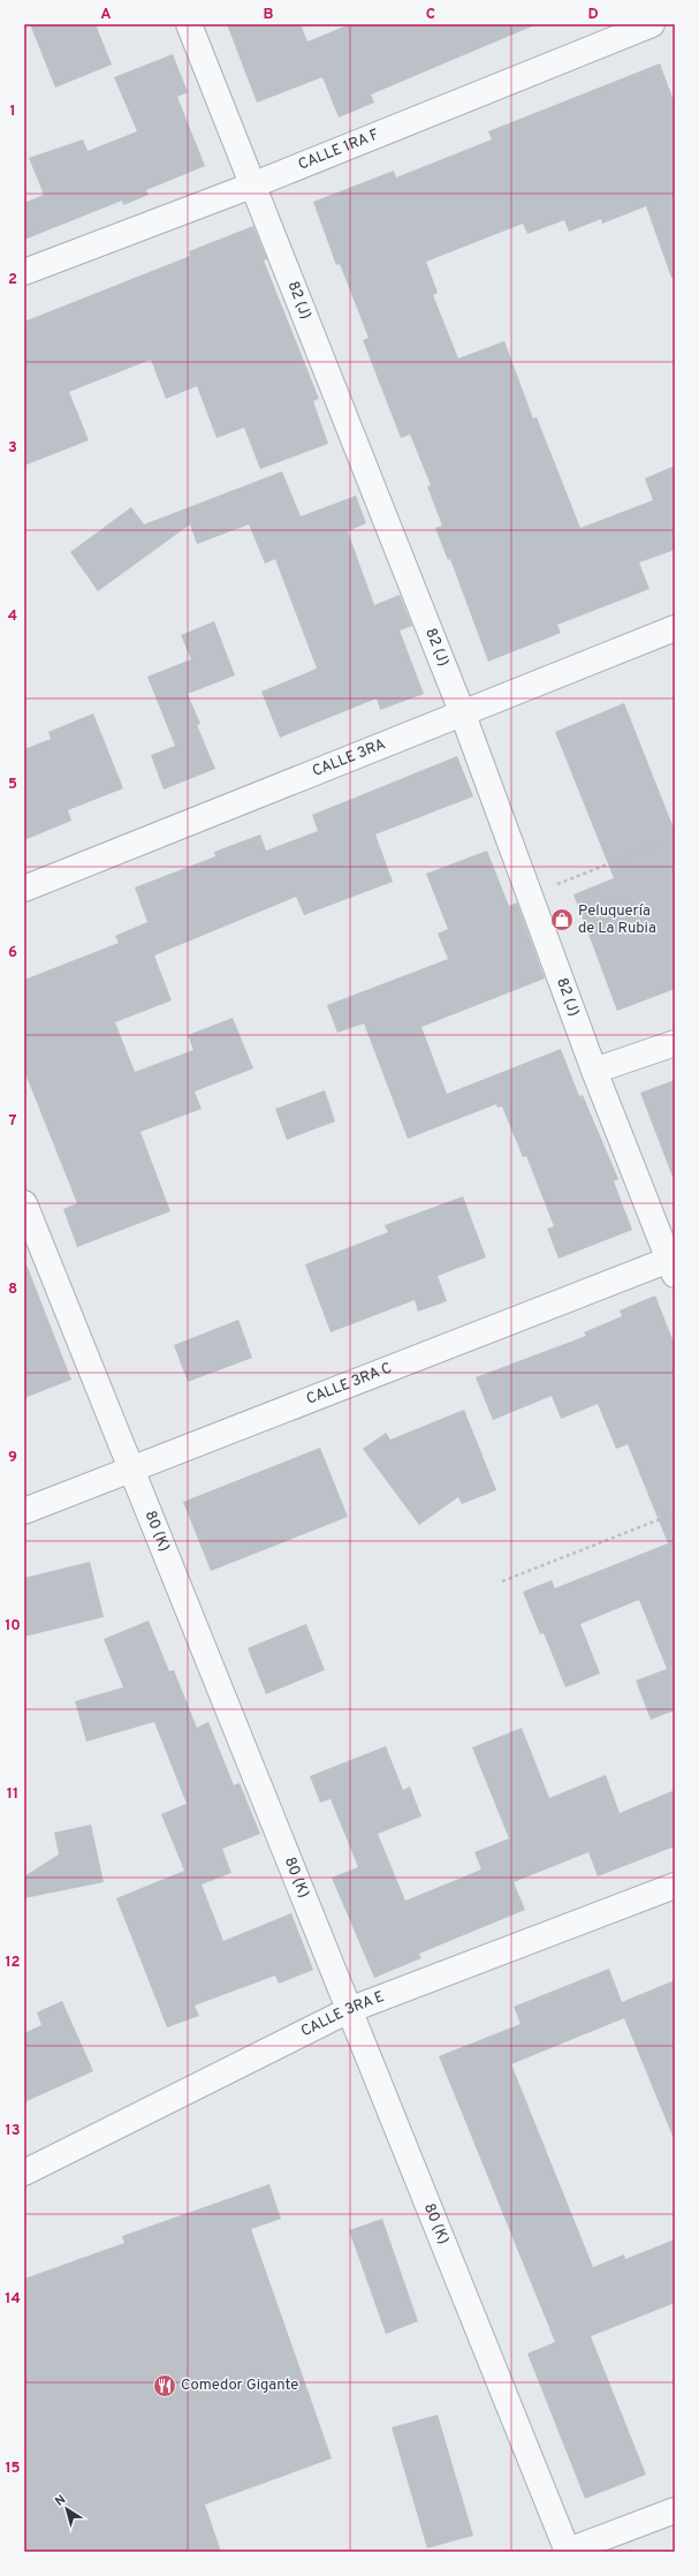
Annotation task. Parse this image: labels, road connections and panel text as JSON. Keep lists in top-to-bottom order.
{
  "streets": {
    "street": [
      "CALLE 1RA F",
      "82 (J)",
      "CALLE 3RA",
      "CALLE 3RA C",
      "80 (K)",
      "CALLE 3RA E"
    ]
  },
  "crossings": [
    ["CALLE 1RA F", "82 (J)"],
    ["82 (J)", "CALLE 3RA"],
    ["82 (J)", "CALLE 3RA C"],
    ["CALLE 3RA C", "80 (K)"],
    ["80 (K)", "CALLE 3RA E"]
  ],
  "places": {
    "shop": ["Peluquería de La Rubia"],
    "restaurant": ["Comedor Gigante"]
  },
  "north": "top left",
  "grid": {
    "columns": [
      "A",
      "B",
      "C",
      "D"
    ],
    "rows": [
      "1",
      "2",
      "3",
      "4",
      "5",
      "6",
      "7",
      "8",
      "9",
      "10",
      "11",
      "12",
      "13",
      "14",
      "15"
    ]
  }
}
